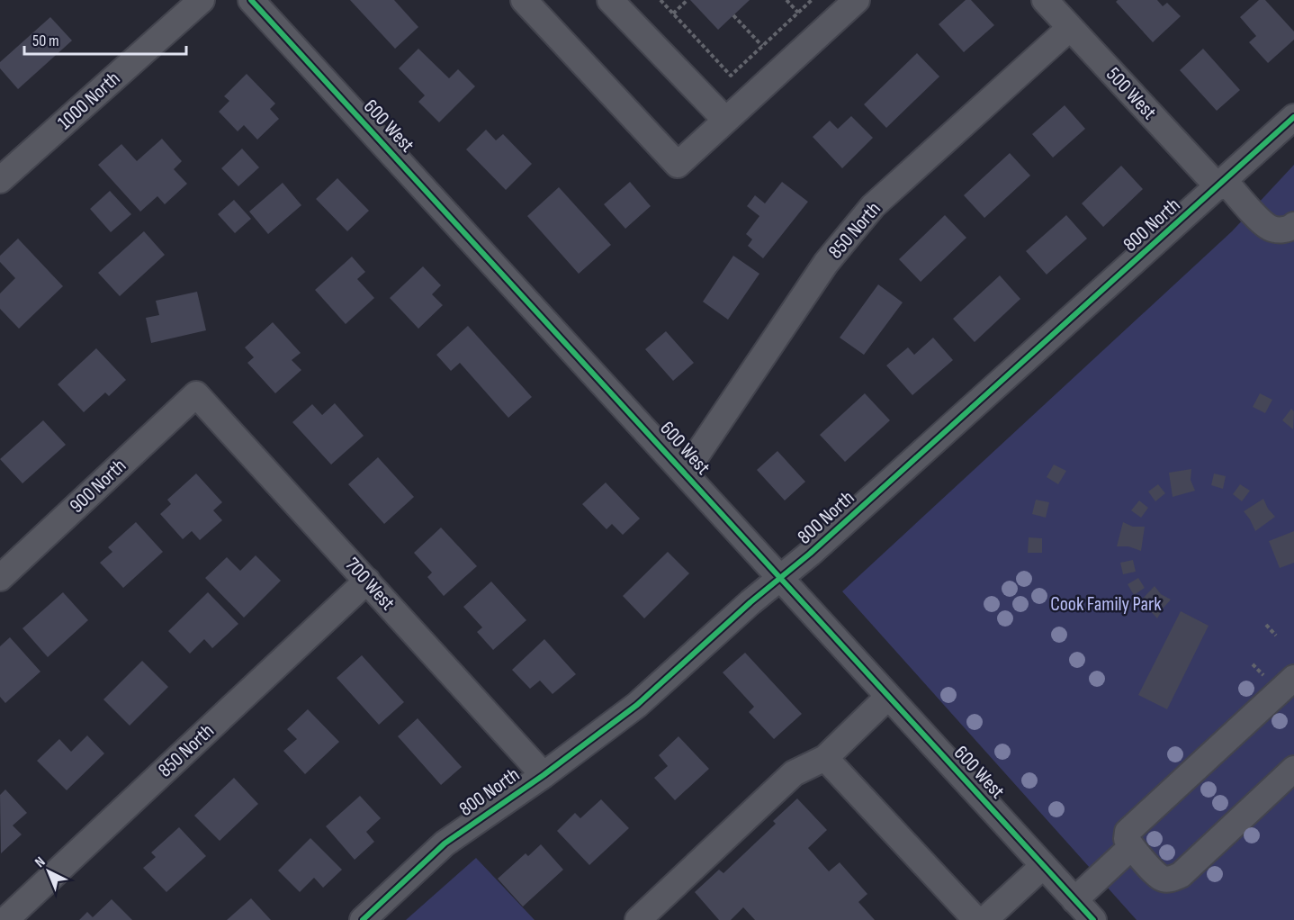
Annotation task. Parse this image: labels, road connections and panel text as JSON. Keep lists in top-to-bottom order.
{
  "streets": {
    "street": [
      "500 West",
      "1000 North",
      "600 West",
      "800 North",
      "850 North",
      "900 North",
      "700 West"
    ]
  },
  "crossings": [
    ["500 West", "800 North"],
    ["500 West", "850 North"],
    ["600 West", "800 North"],
    ["600 West", "850 North"],
    ["800 North", "700 West"],
    ["850 North", "700 West"],
    ["900 North", "700 West"]
  ],
  "parks": ["Cook Family Park"],
  "scale_bar": "50 m",
  "north": "top left"
}
